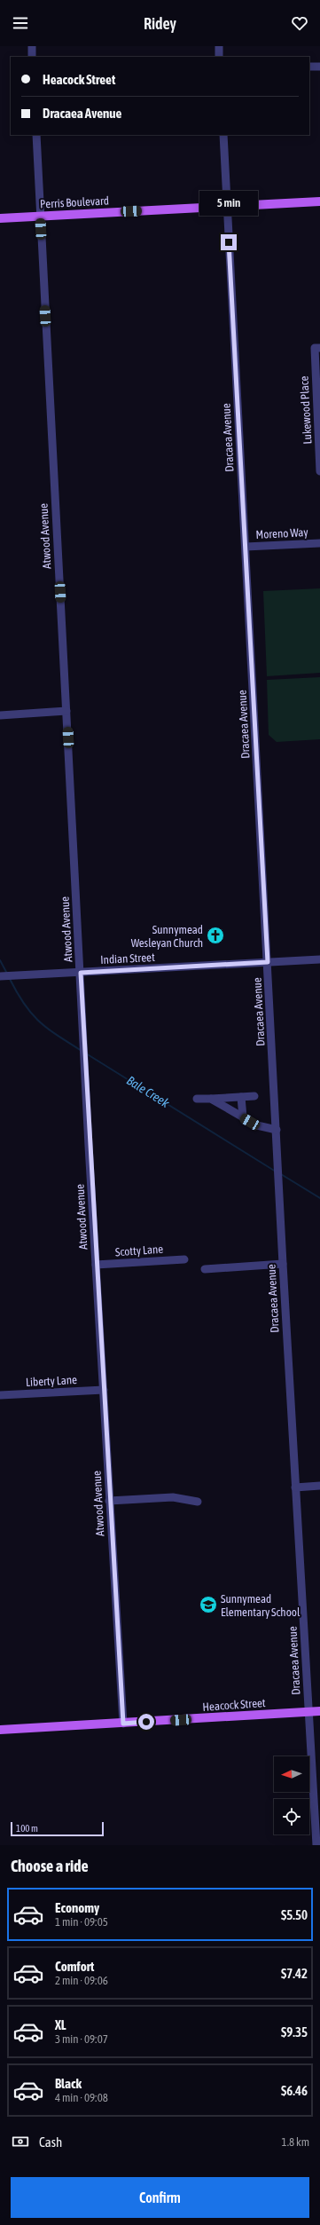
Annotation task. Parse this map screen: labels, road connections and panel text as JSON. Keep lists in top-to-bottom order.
{
  "streets": {
    "main road": ["Perris Boulevard", "Heacock Street"],
    "street": [
      "Lukewood Place",
      "Dracaea Avenue",
      "Moreno Way",
      "Atwood Avenue",
      "Indian Street",
      "Scotty Lane",
      "Liberty Lane"
    ]
  },
  "crossings": [
    ["Perris Boulevard", "Dracaea Avenue"],
    ["Perris Boulevard", "Atwood Avenue"],
    ["Dracaea Avenue", "Moreno Way"],
    ["Dracaea Avenue", "Indian Street"],
    ["Dracaea Avenue", "Heacock Street"],
    ["Atwood Avenue", "Indian Street"],
    ["Atwood Avenue", "Scotty Lane"],
    ["Atwood Avenue", "Liberty Lane"],
    ["Atwood Avenue", "Heacock Street"]
  ],
  "water": ["Bale Creek"],
  "places": {
    "church": ["Sunnymead Wesleyan Church"],
    "school or university": ["Sunnymead Elementary School"]
  },
  "scale_bar": "100 m",
  "north": "left",
  "page": {
    "header": "Ridey",
    "banner": ["Heacock Street", "Dracaea Avenue"],
    "bubble": "5 min",
    "scale": "100 m",
    "heading": "Choose a ride",
    "list": [
      {
        "name": "Economy",
        "note": "1 min · 09:05",
        "value": "$5.50"
      },
      {
        "name": "Comfort",
        "note": "2 min · 09:06",
        "value": "$7.42"
      },
      {
        "name": "XL",
        "note": "3 min · 09:07",
        "value": "$9.35"
      },
      {
        "name": "Black",
        "note": "4 min · 09:08",
        "value": "$6.46"
      }
    ],
    "pay": ["Cash", "1.8 km"],
    "buttons": "Confirm"
  }
}
